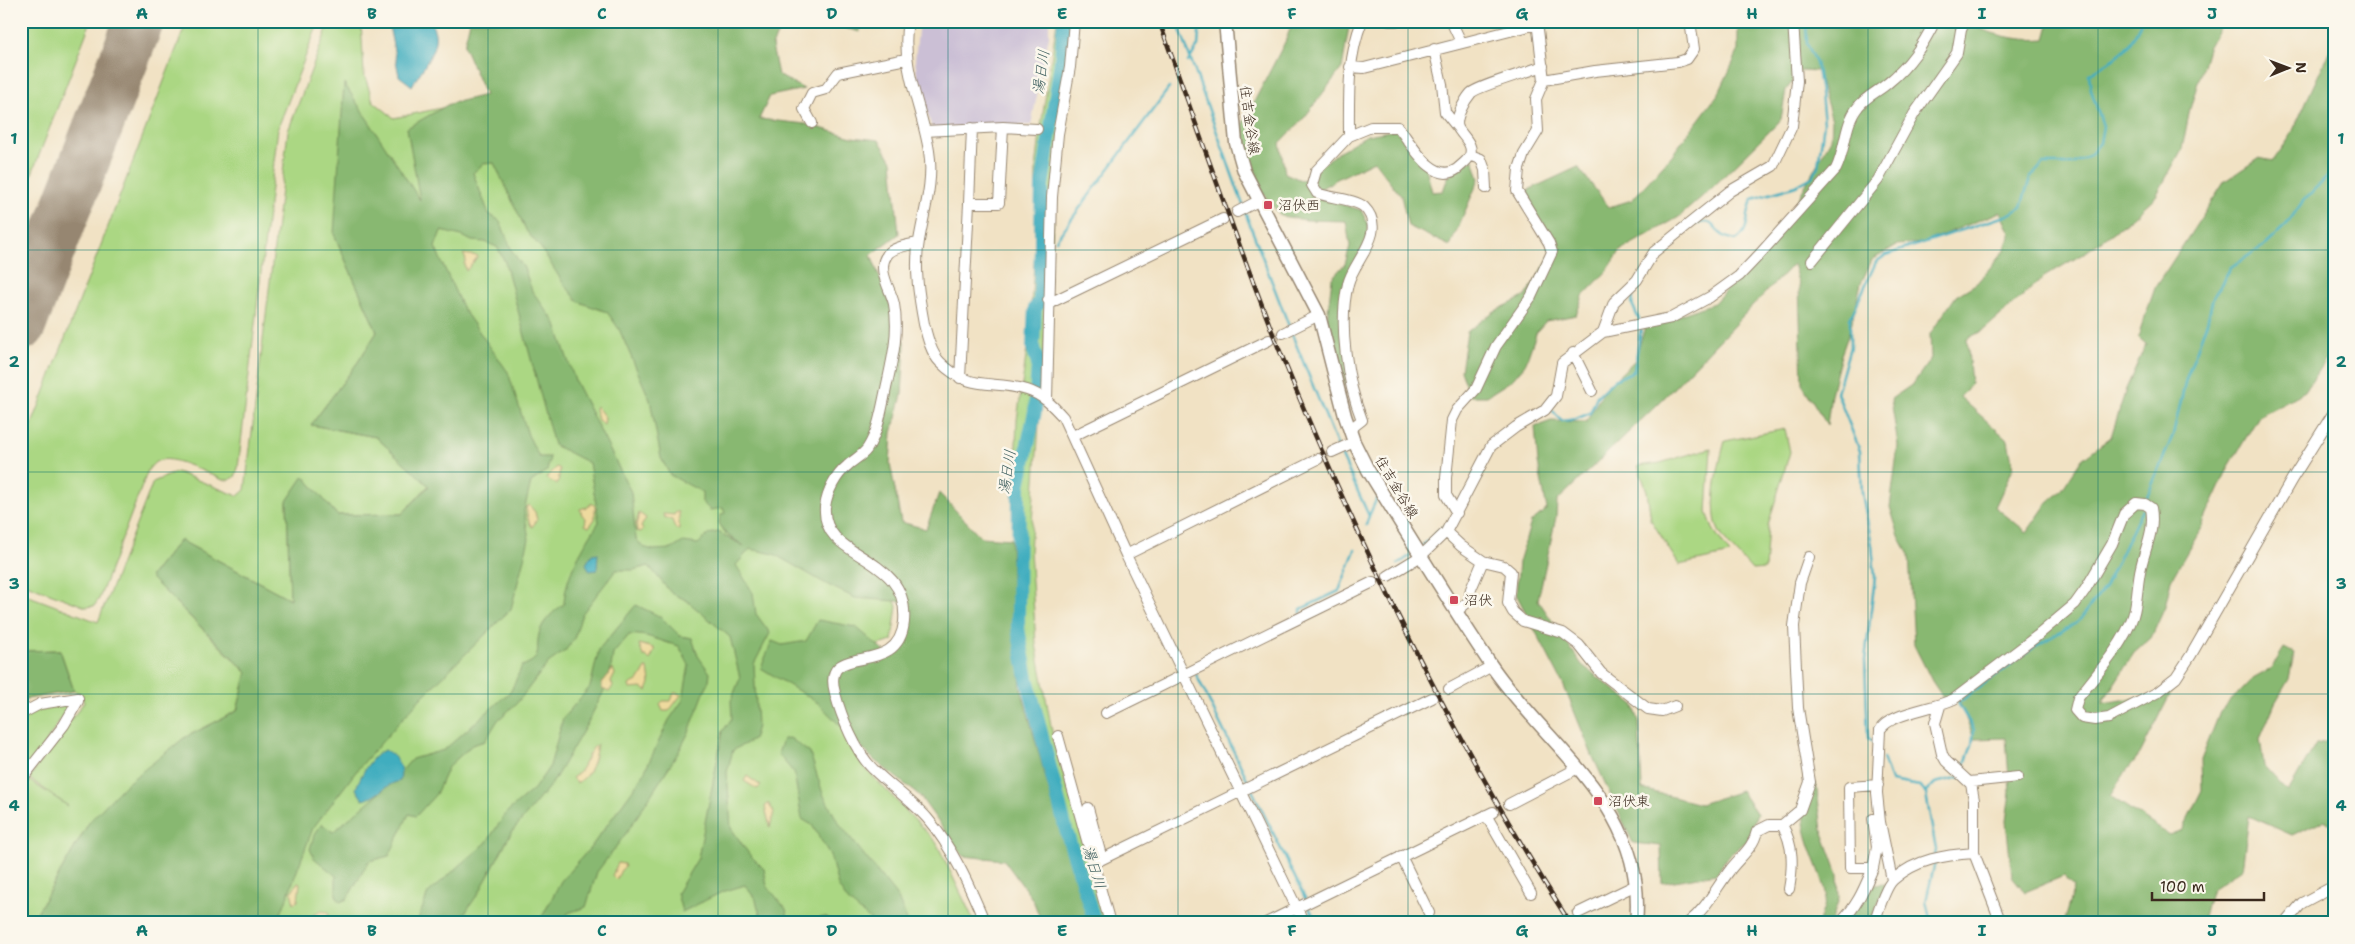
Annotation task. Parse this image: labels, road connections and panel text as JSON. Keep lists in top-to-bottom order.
{
  "streets": {
    "main road": ["住吉金谷線"]
  },
  "water": ["湯日川"],
  "places": {
    "transit": ["沼伏西", "沼伏", "沼伏東"]
  },
  "scale_bar": "100 m",
  "north": "right",
  "grid": {
    "columns": [
      "A",
      "B",
      "C",
      "D",
      "E",
      "F",
      "G",
      "H",
      "I",
      "J"
    ],
    "rows": [
      "1",
      "2",
      "3",
      "4"
    ]
  }
}
